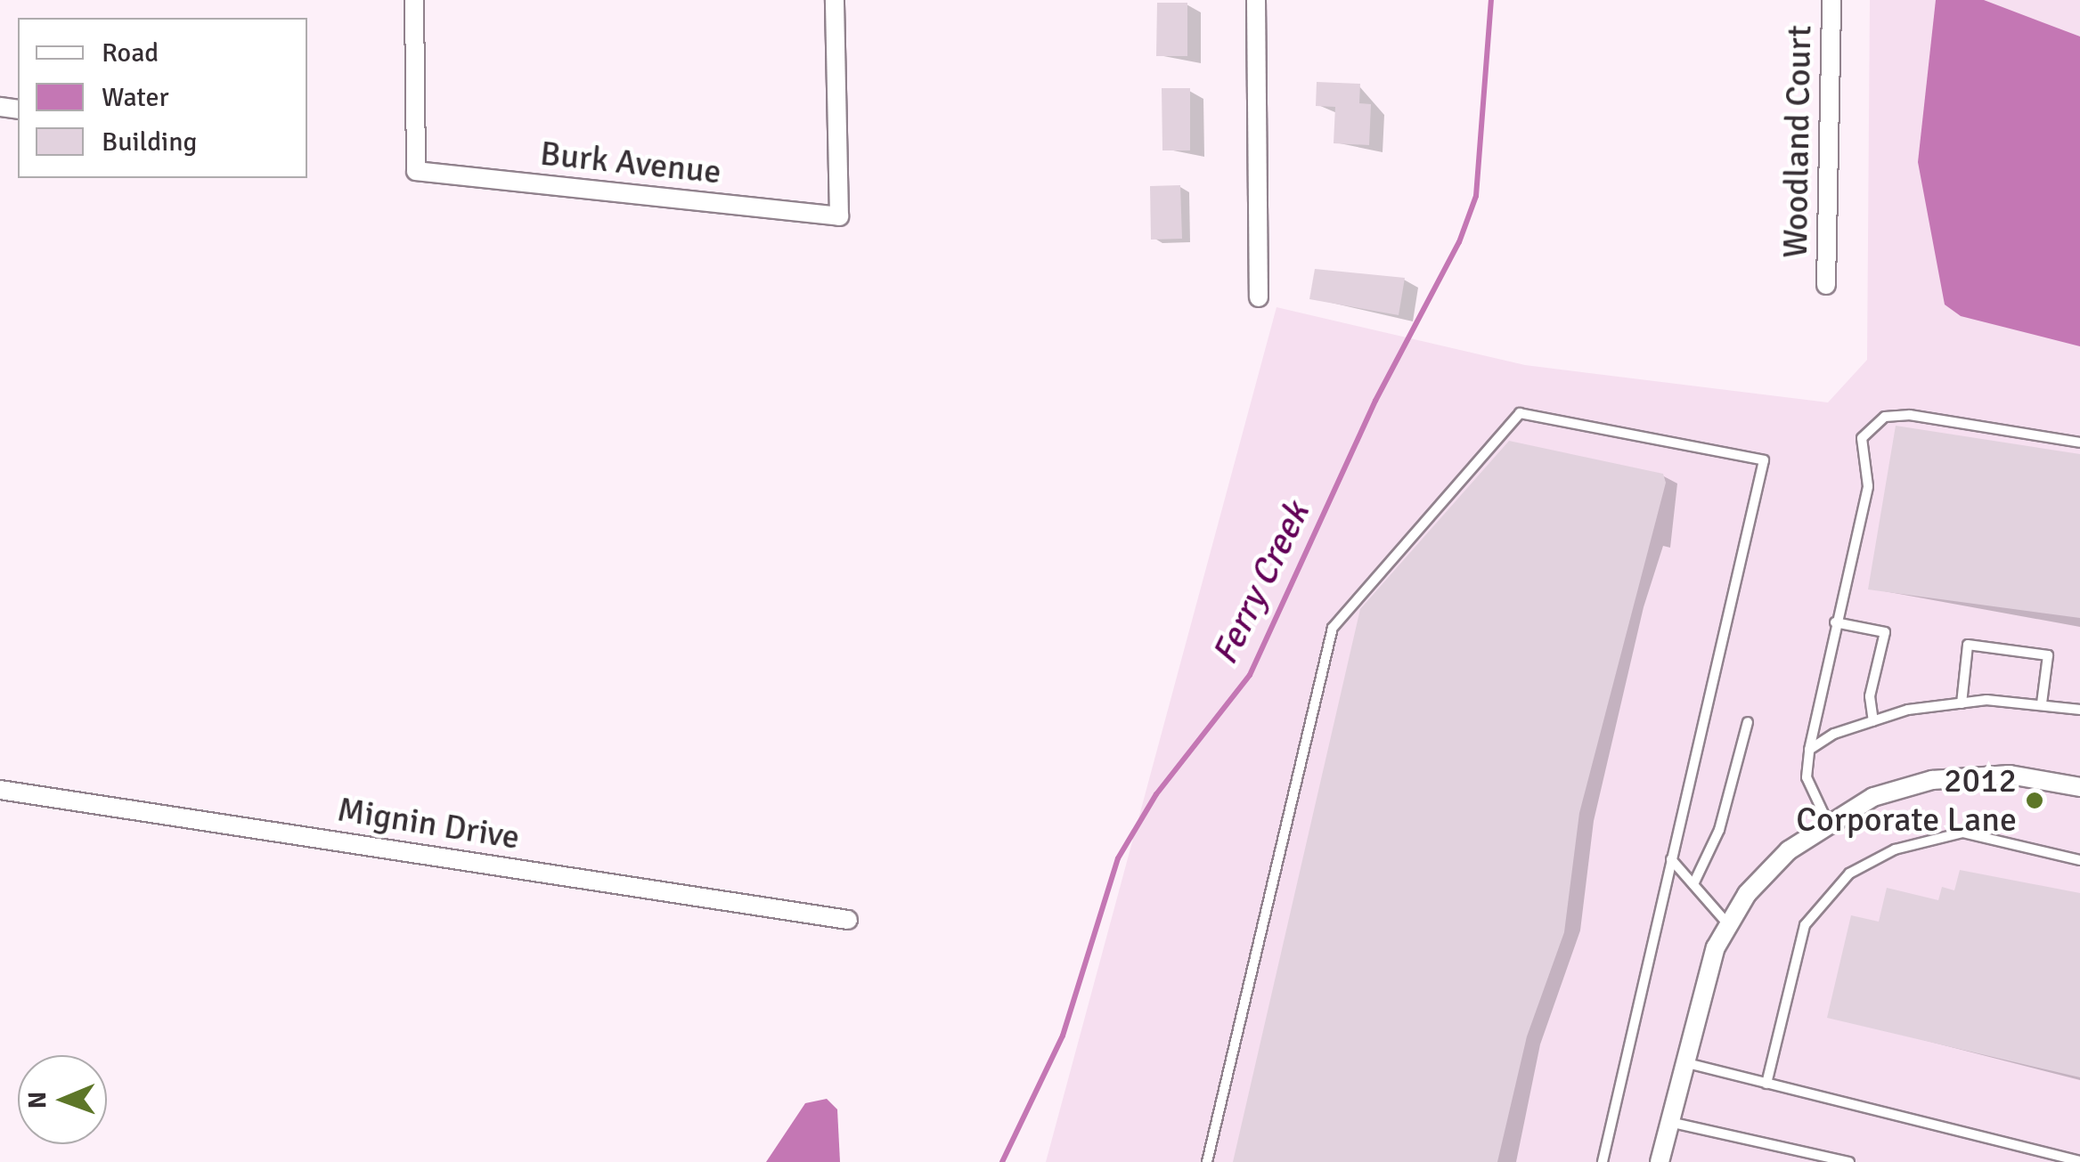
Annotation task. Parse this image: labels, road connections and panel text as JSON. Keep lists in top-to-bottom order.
{
  "streets": {
    "street": ["Woodland Court", "Burk Avenue", "Mignin Drive"]
  },
  "water": ["Ferry Creek"],
  "places": ["2012 Corporate Lane"],
  "legend": ["Road", "Water", "Building"],
  "north": "left"
}
